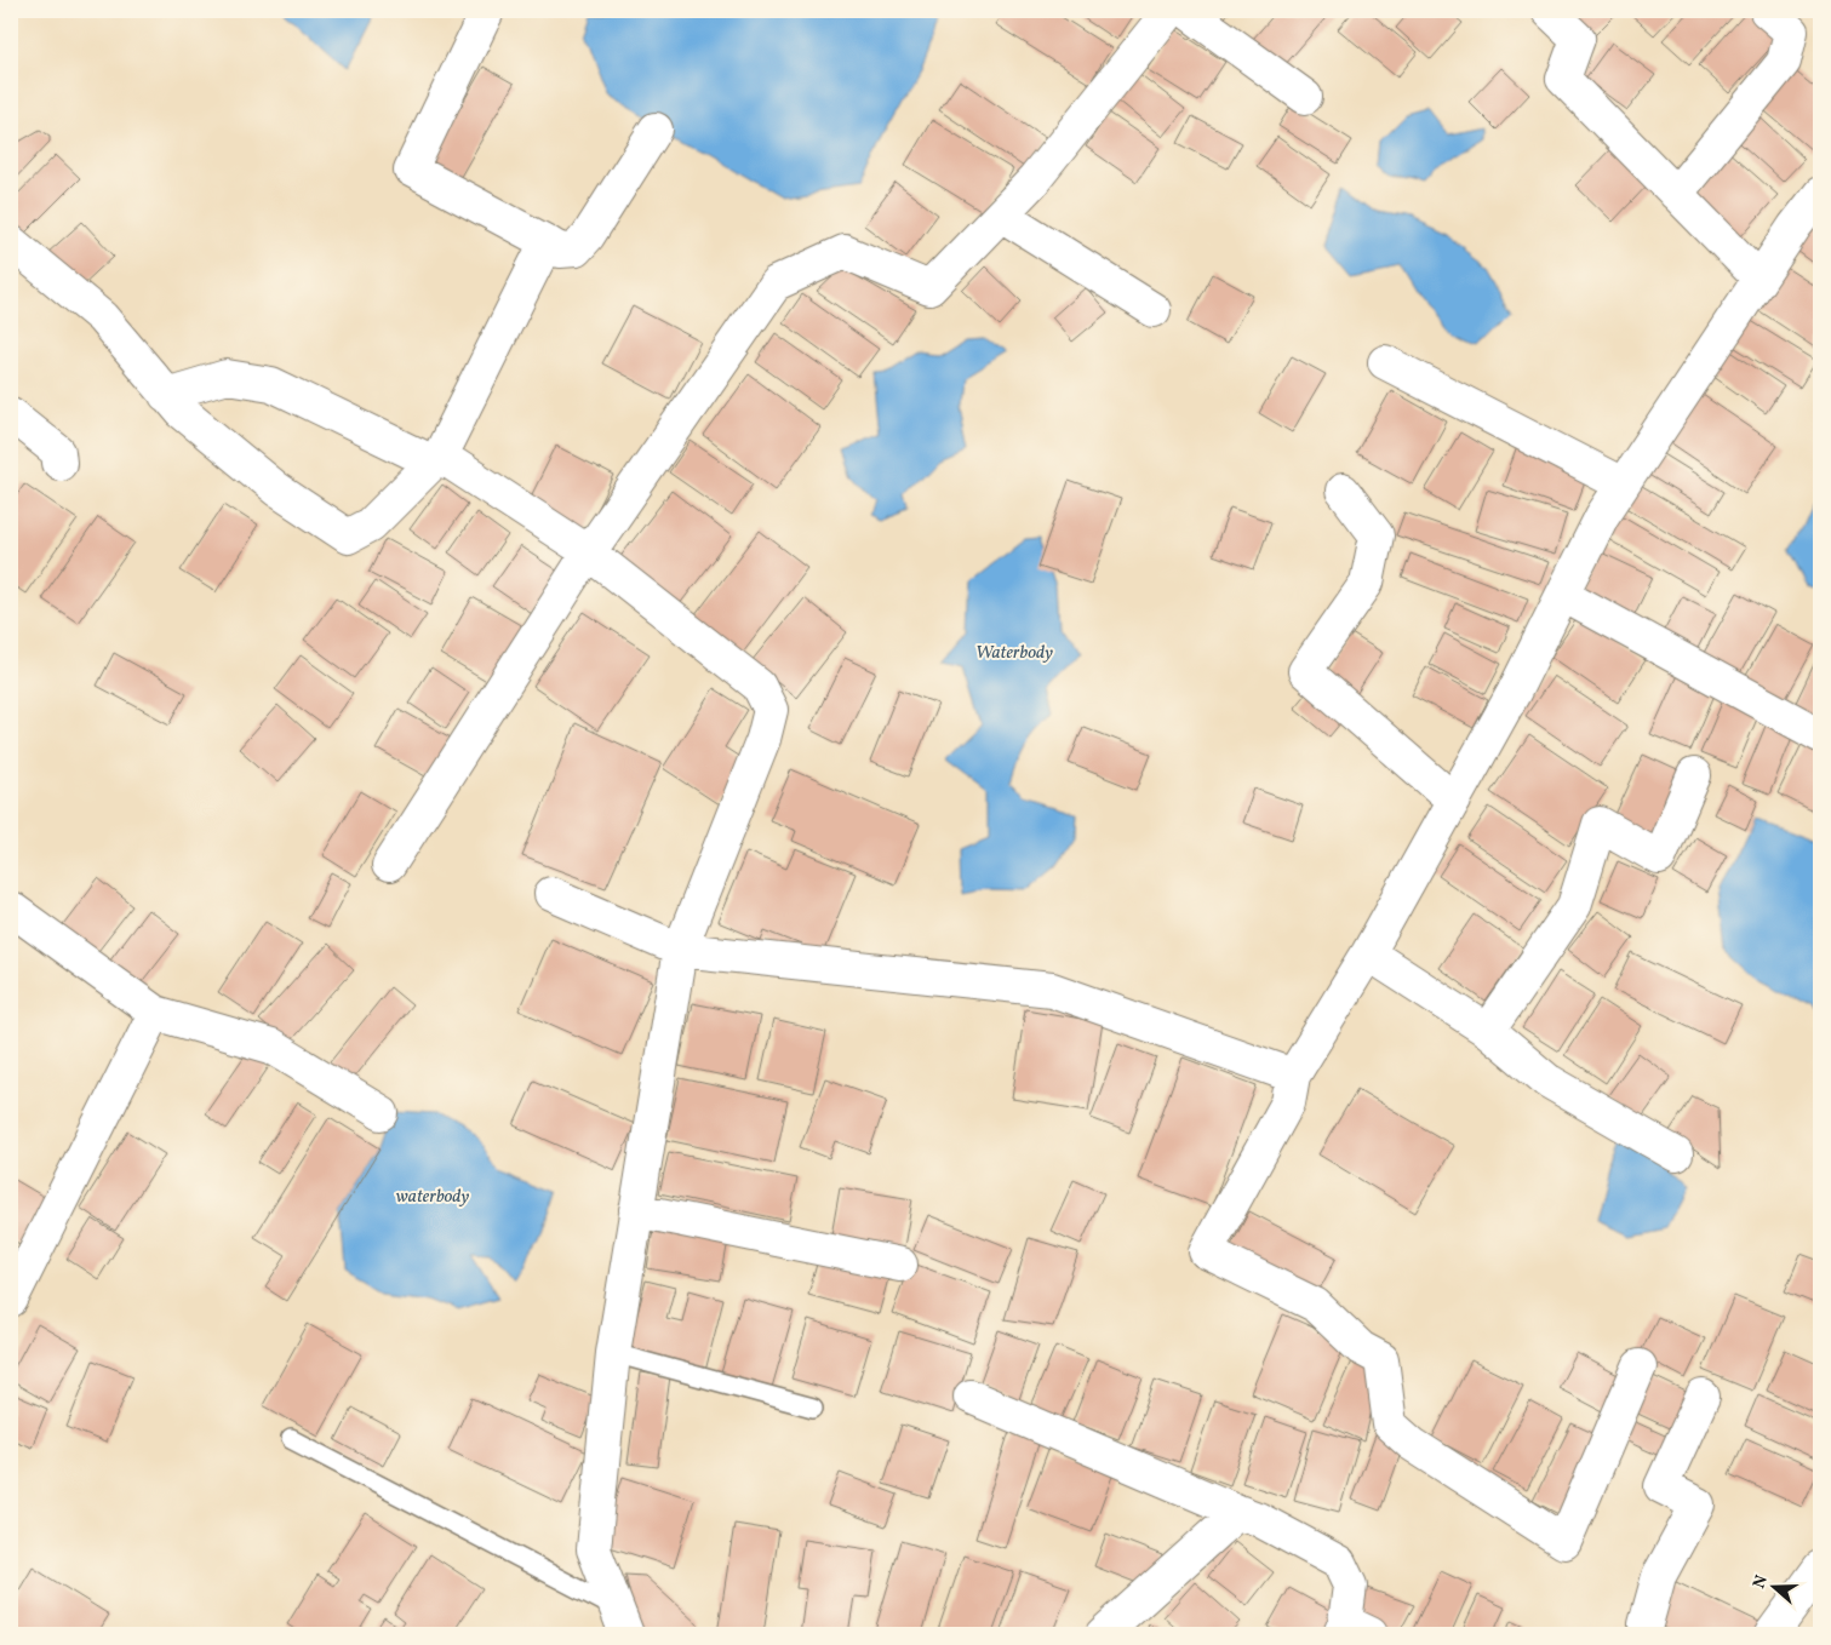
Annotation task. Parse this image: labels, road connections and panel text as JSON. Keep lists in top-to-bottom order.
{
  "water": ["Waterbody", "waterbody"],
  "north": "left"
}
